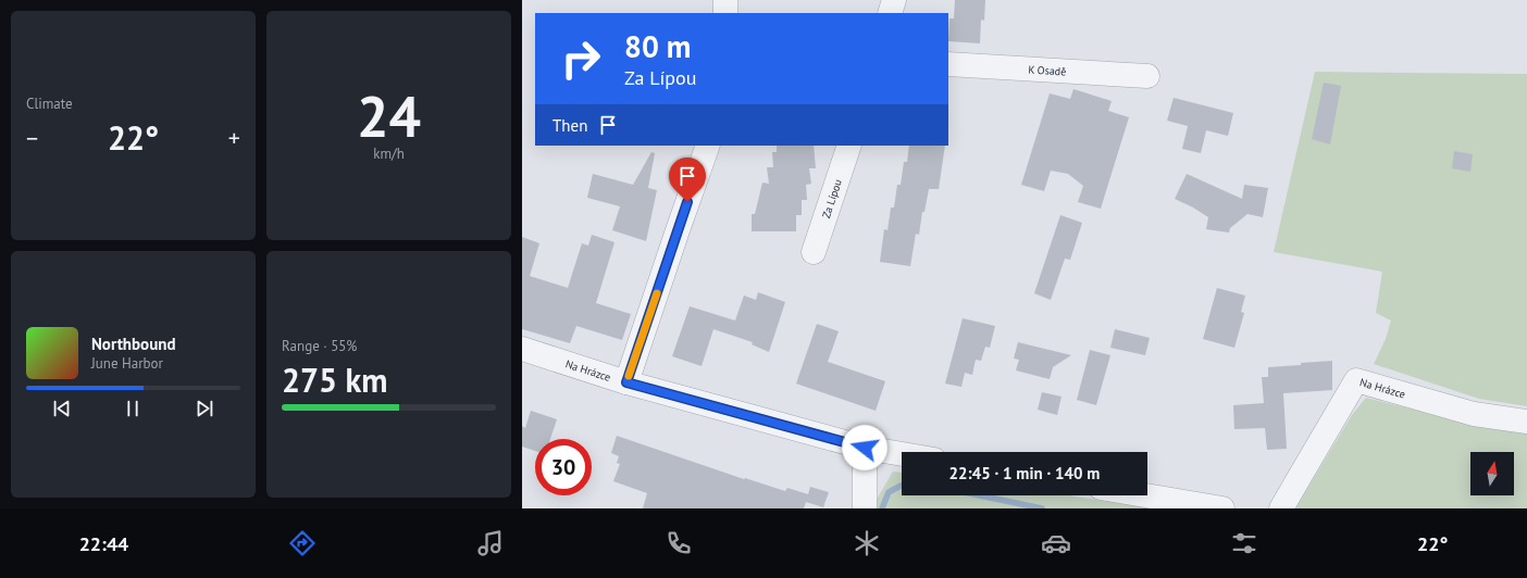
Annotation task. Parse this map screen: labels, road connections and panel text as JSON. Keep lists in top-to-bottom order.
{
  "streets": {
    "street": ["K Osadě", "Za Lípou", "Na Hrázce"]
  },
  "north": "top",
  "page": {
    "tile": [
      "Climate",
      ["24", "km/h"],
      ["Range · 55%", "275 km"]
    ],
    "turn": ["80 m", "Za Lípou"],
    "then": "Then",
    "heat": ["−", "22°", "+"],
    "song": ["Northbound", "June Harbor"],
    "limit": "30",
    "trip": "22:45 · 1 min · 140 m",
    "tabs": ["22:44", "22°"]
  }
}
